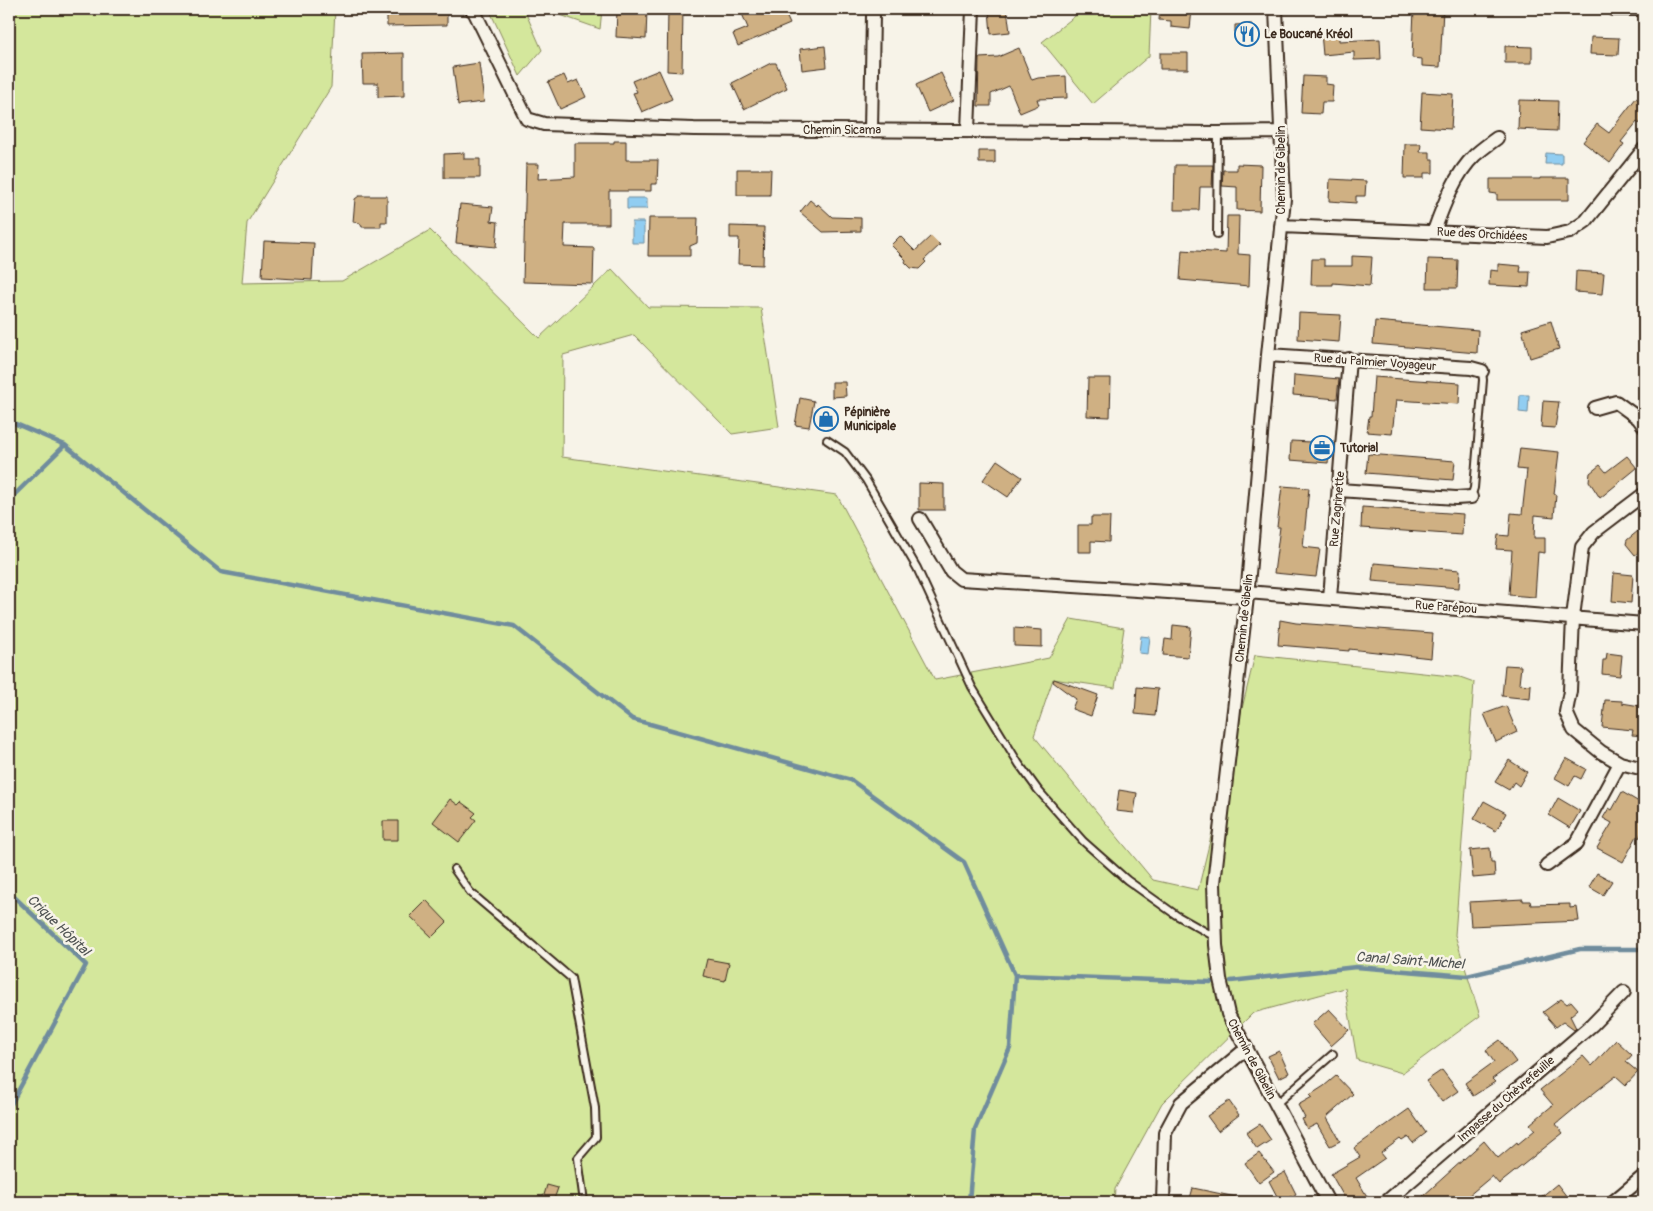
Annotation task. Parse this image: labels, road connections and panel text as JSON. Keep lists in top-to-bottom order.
{
  "streets": {
    "street": [
      "Chemin Sicama",
      "Chemin de Gibelin",
      "Rue des Orchidées",
      "Rue du Palmier Voyageur",
      "Rue Zagrinette",
      "Rue Parépou",
      "Impasse du Chèvrefeuille"
    ]
  },
  "crossings": [
    ["Chemin Sicama", "Chemin de Gibelin"],
    ["Chemin de Gibelin", "Rue des Orchidées"],
    ["Chemin de Gibelin", "Rue du Palmier Voyageur"],
    ["Chemin de Gibelin", "Rue Parépou"],
    ["Rue du Palmier Voyageur", "Rue Zagrinette"],
    ["Rue Zagrinette", "Rue Parépou"]
  ],
  "water": ["Crique Hôpital", "Canal Saint-Michel"],
  "places": {
    "restaurant": ["Le Boucané Kréol"],
    "shop": ["Pépinière Municipale"],
    "office": ["Tutorial"]
  }
}
